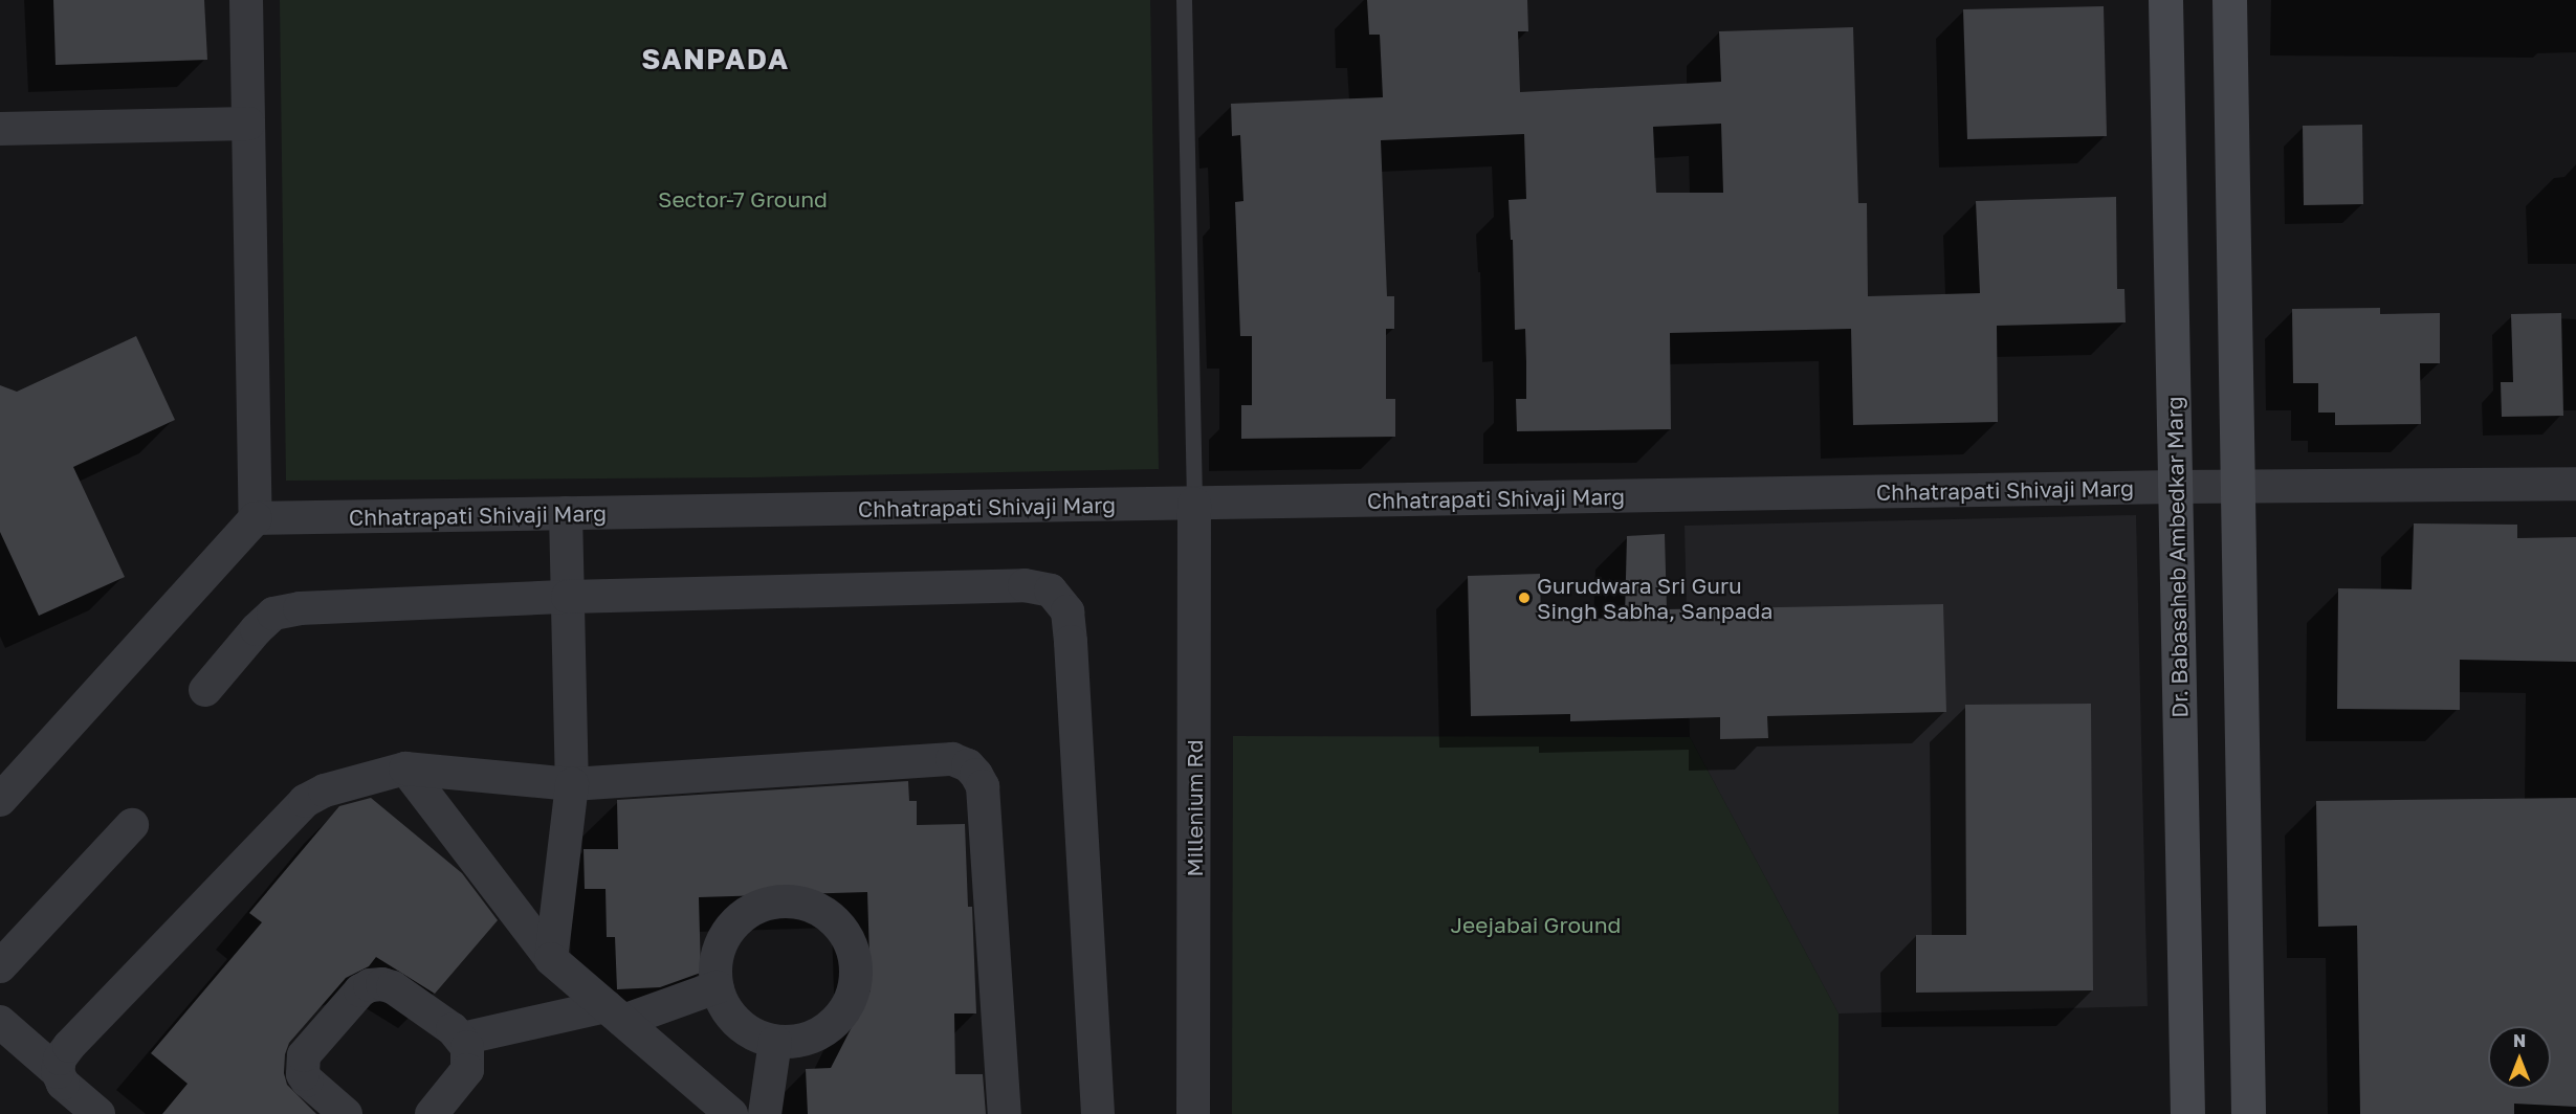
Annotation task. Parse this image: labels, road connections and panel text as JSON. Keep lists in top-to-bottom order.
{
  "streets": {
    "main road": ["Dr. Babasaheb Ambedkar Marg"],
    "street": ["Chhatrapati Shivaji Marg", "Millenium Rd"]
  },
  "crossings": [
    ["Chhatrapati Shivaji Marg", "Dr. Babasaheb Ambedkar Marg"],
    ["Chhatrapati Shivaji Marg", "Millenium Rd"]
  ],
  "districts": ["SANPADA"],
  "parks": ["Sector-7 Ground", "Jeejabai Ground"],
  "places": ["Gurudwara Sri Guru Singh Sabha, Sanpada"],
  "north": "top"
}
